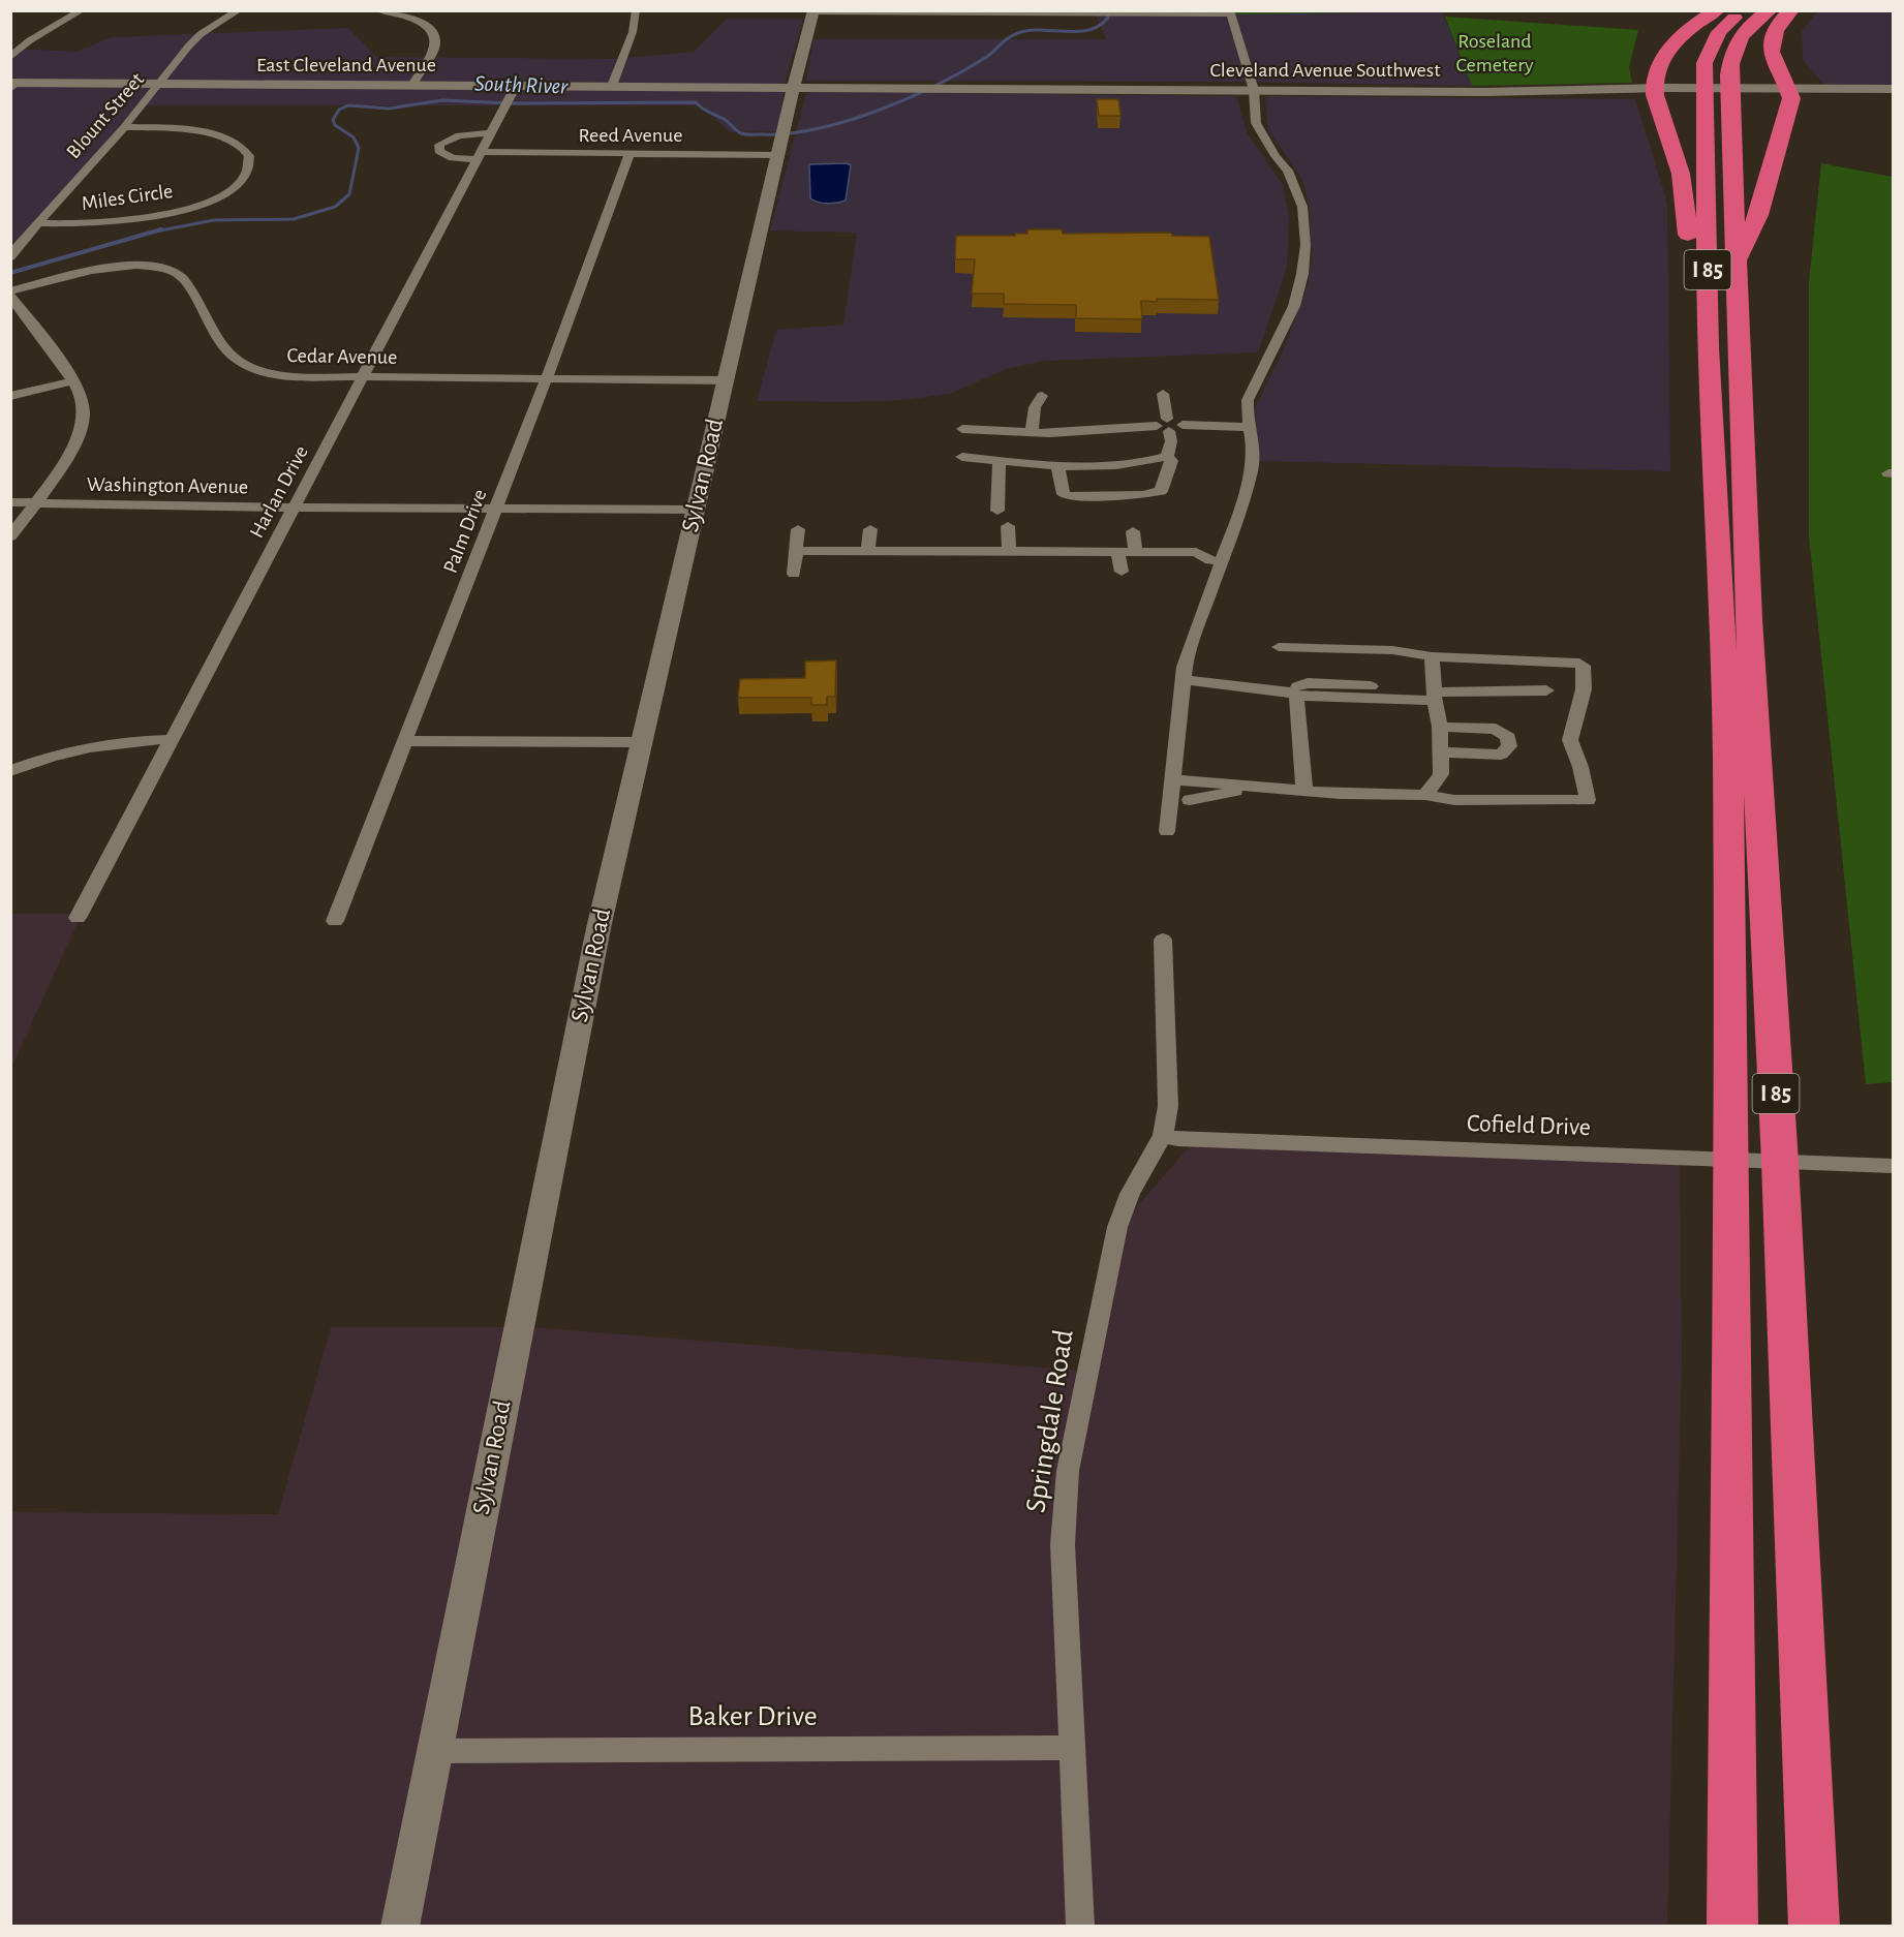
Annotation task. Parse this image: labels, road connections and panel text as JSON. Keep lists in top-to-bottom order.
{
  "streets": {
    "highway": ["I 85"],
    "main road": ["East Cleveland Avenue", "Cleveland Avenue Southwest", "Sylvan Road"],
    "street": [
      "Blount Street",
      "Reed Avenue",
      "Miles Circle",
      "Cedar Avenue",
      "Washington Avenue",
      "Harlan Drive",
      "Palm Drive",
      "Cofield Drive",
      "Springdale Road",
      "Baker Drive"
    ]
  },
  "crossings": [
    ["East Cleveland Avenue", "Cleveland Avenue Southwest"],
    ["East Cleveland Avenue", "Blount Street"],
    ["East Cleveland Avenue", "Sylvan Road"],
    ["East Cleveland Avenue", "Harlan Drive"],
    ["Cleveland Avenue Southwest", "Sylvan Road"],
    ["Blount Street", "Miles Circle"],
    ["Reed Avenue", "Sylvan Road"],
    ["Reed Avenue", "Harlan Drive"],
    ["Reed Avenue", "Palm Drive"],
    ["Cedar Avenue", "Sylvan Road"],
    ["Cedar Avenue", "Harlan Drive"],
    ["Cedar Avenue", "Palm Drive"],
    ["Sylvan Road", "Washington Avenue"],
    ["Sylvan Road", "Baker Drive"],
    ["Washington Avenue", "Harlan Drive"],
    ["Washington Avenue", "Palm Drive"],
    ["Cofield Drive", "Springdale Road"],
    ["Springdale Road", "Baker Drive"]
  ],
  "water": ["South River"],
  "parks": ["Roseland Cemetery"]
}
